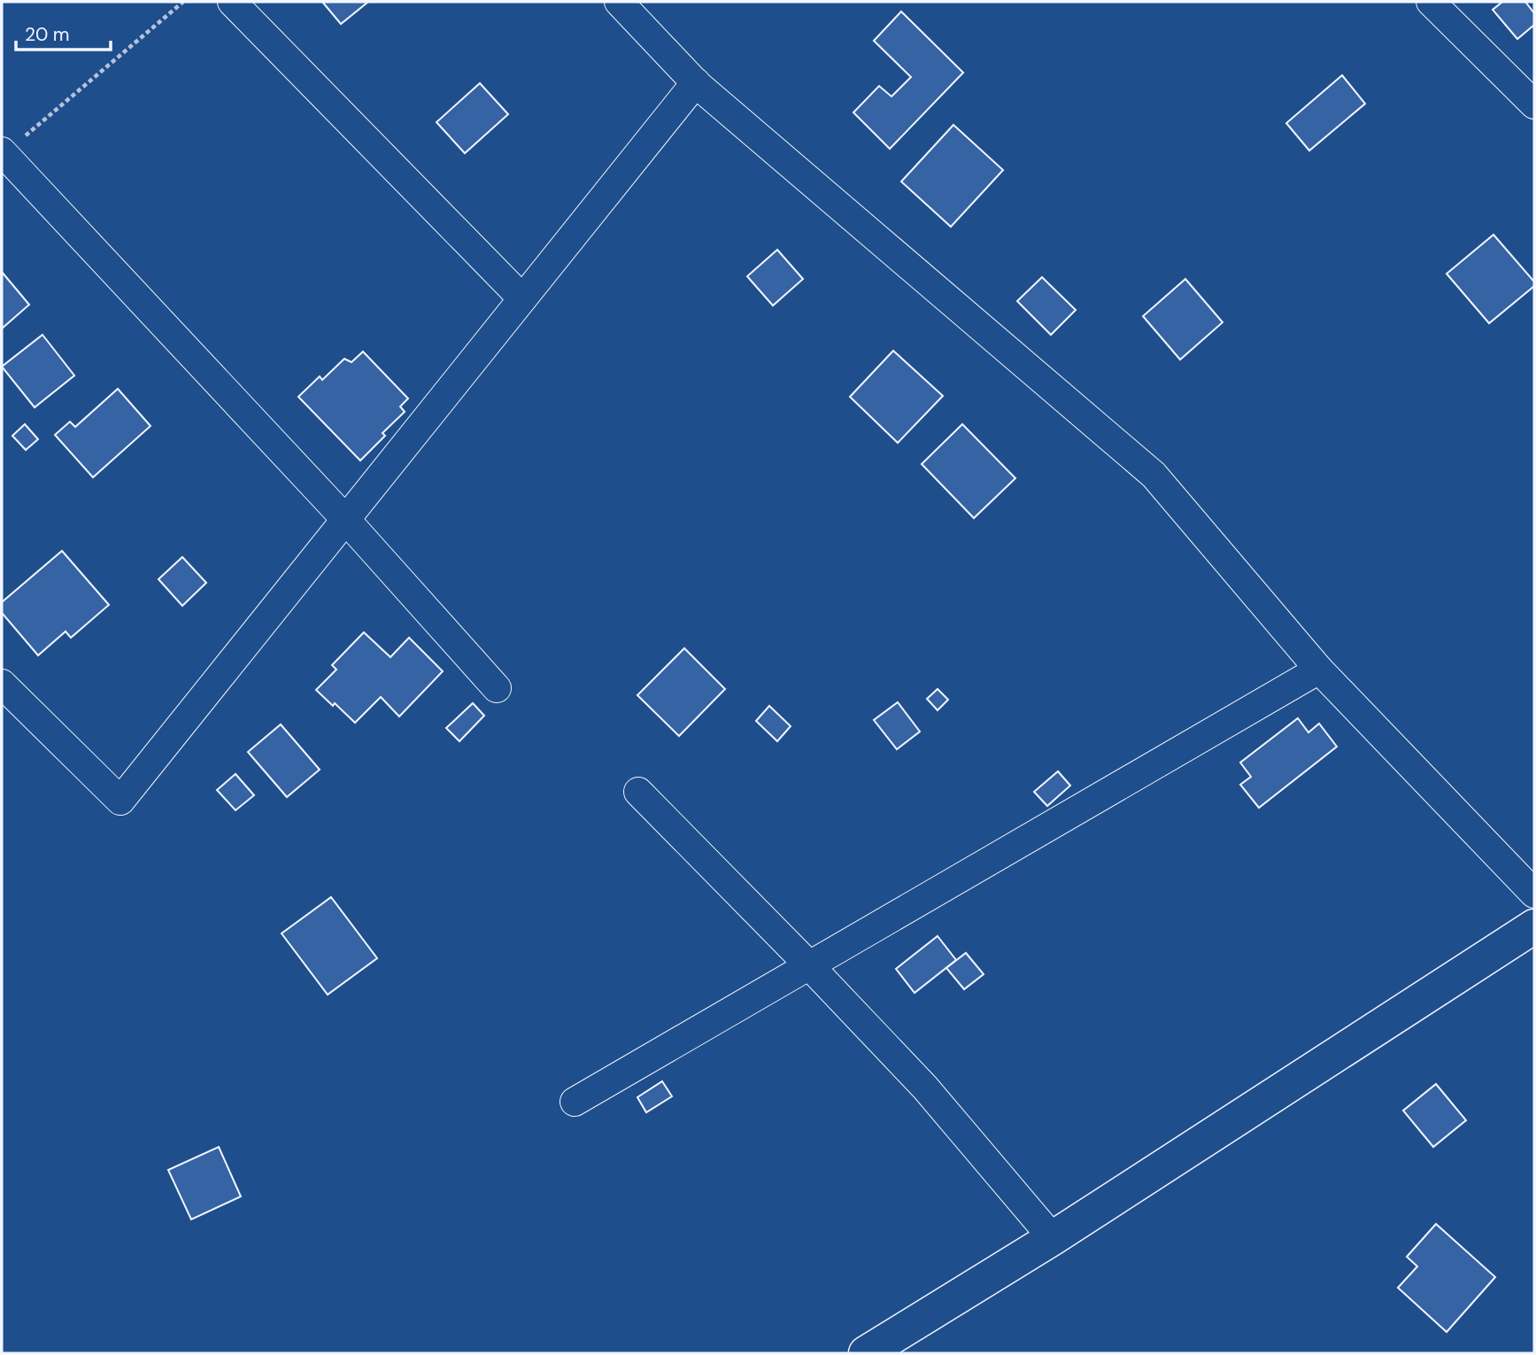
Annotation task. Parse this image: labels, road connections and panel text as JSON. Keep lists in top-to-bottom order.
{
  "scale_bar": "20 m"
}
